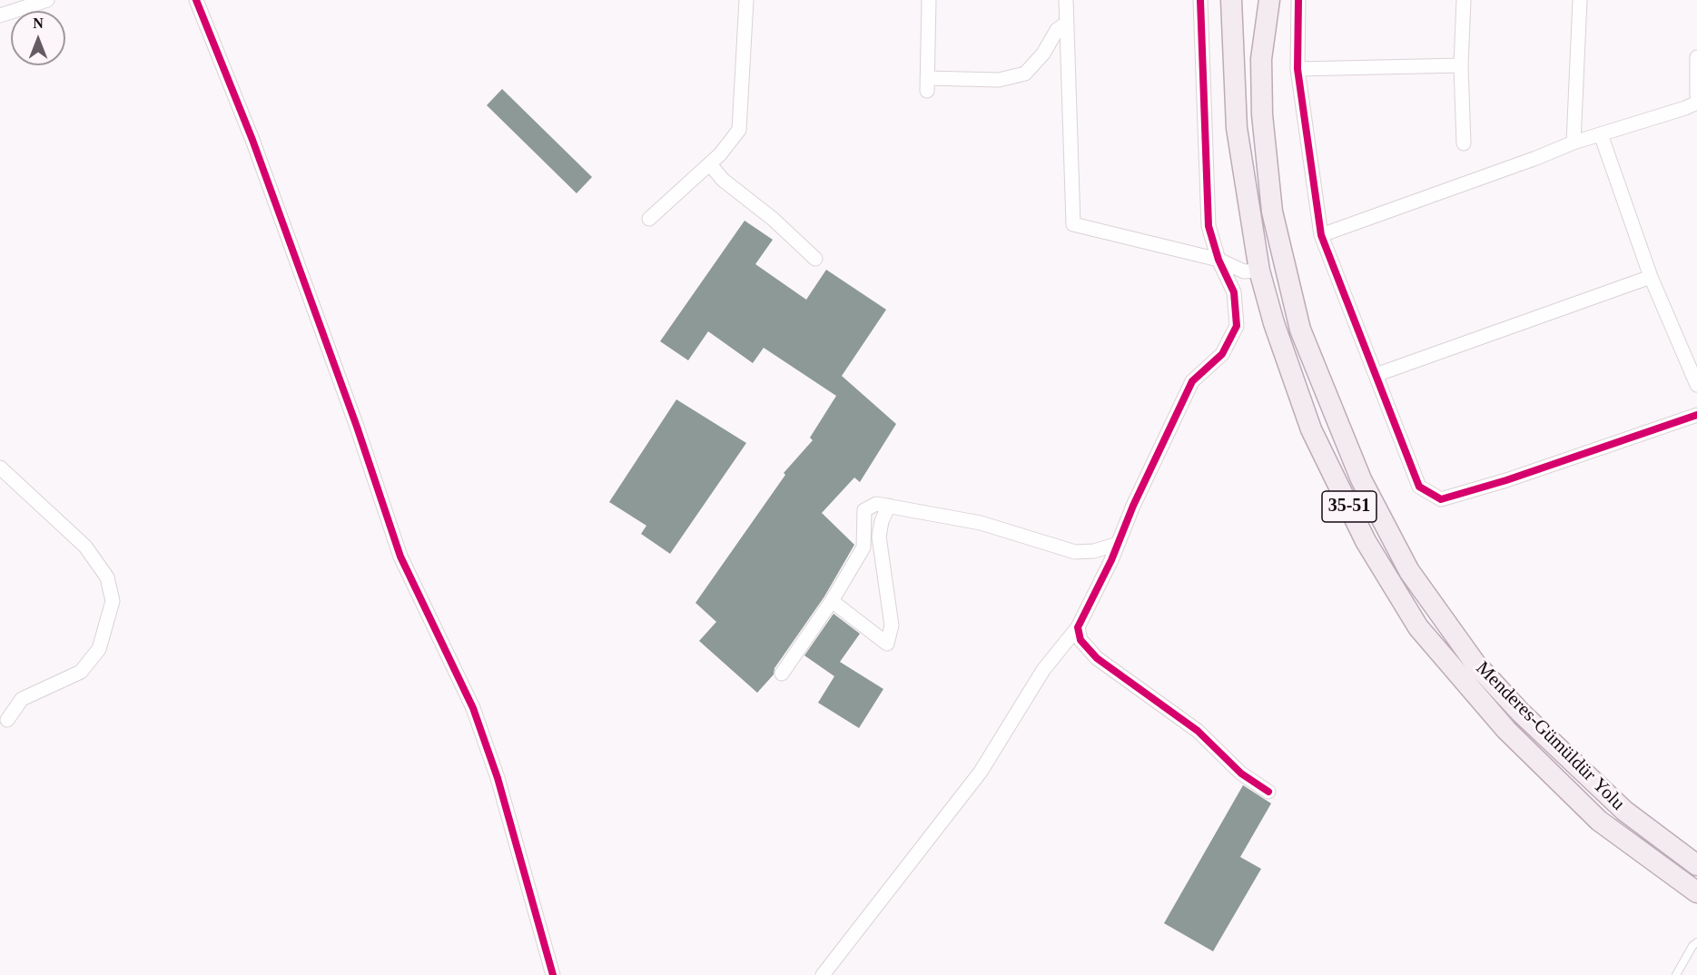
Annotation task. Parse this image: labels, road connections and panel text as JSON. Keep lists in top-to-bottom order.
{
  "streets": {
    "main road": ["35-51", "Menderes-Gümüldür Yolu"]
  },
  "north": "top"
}
